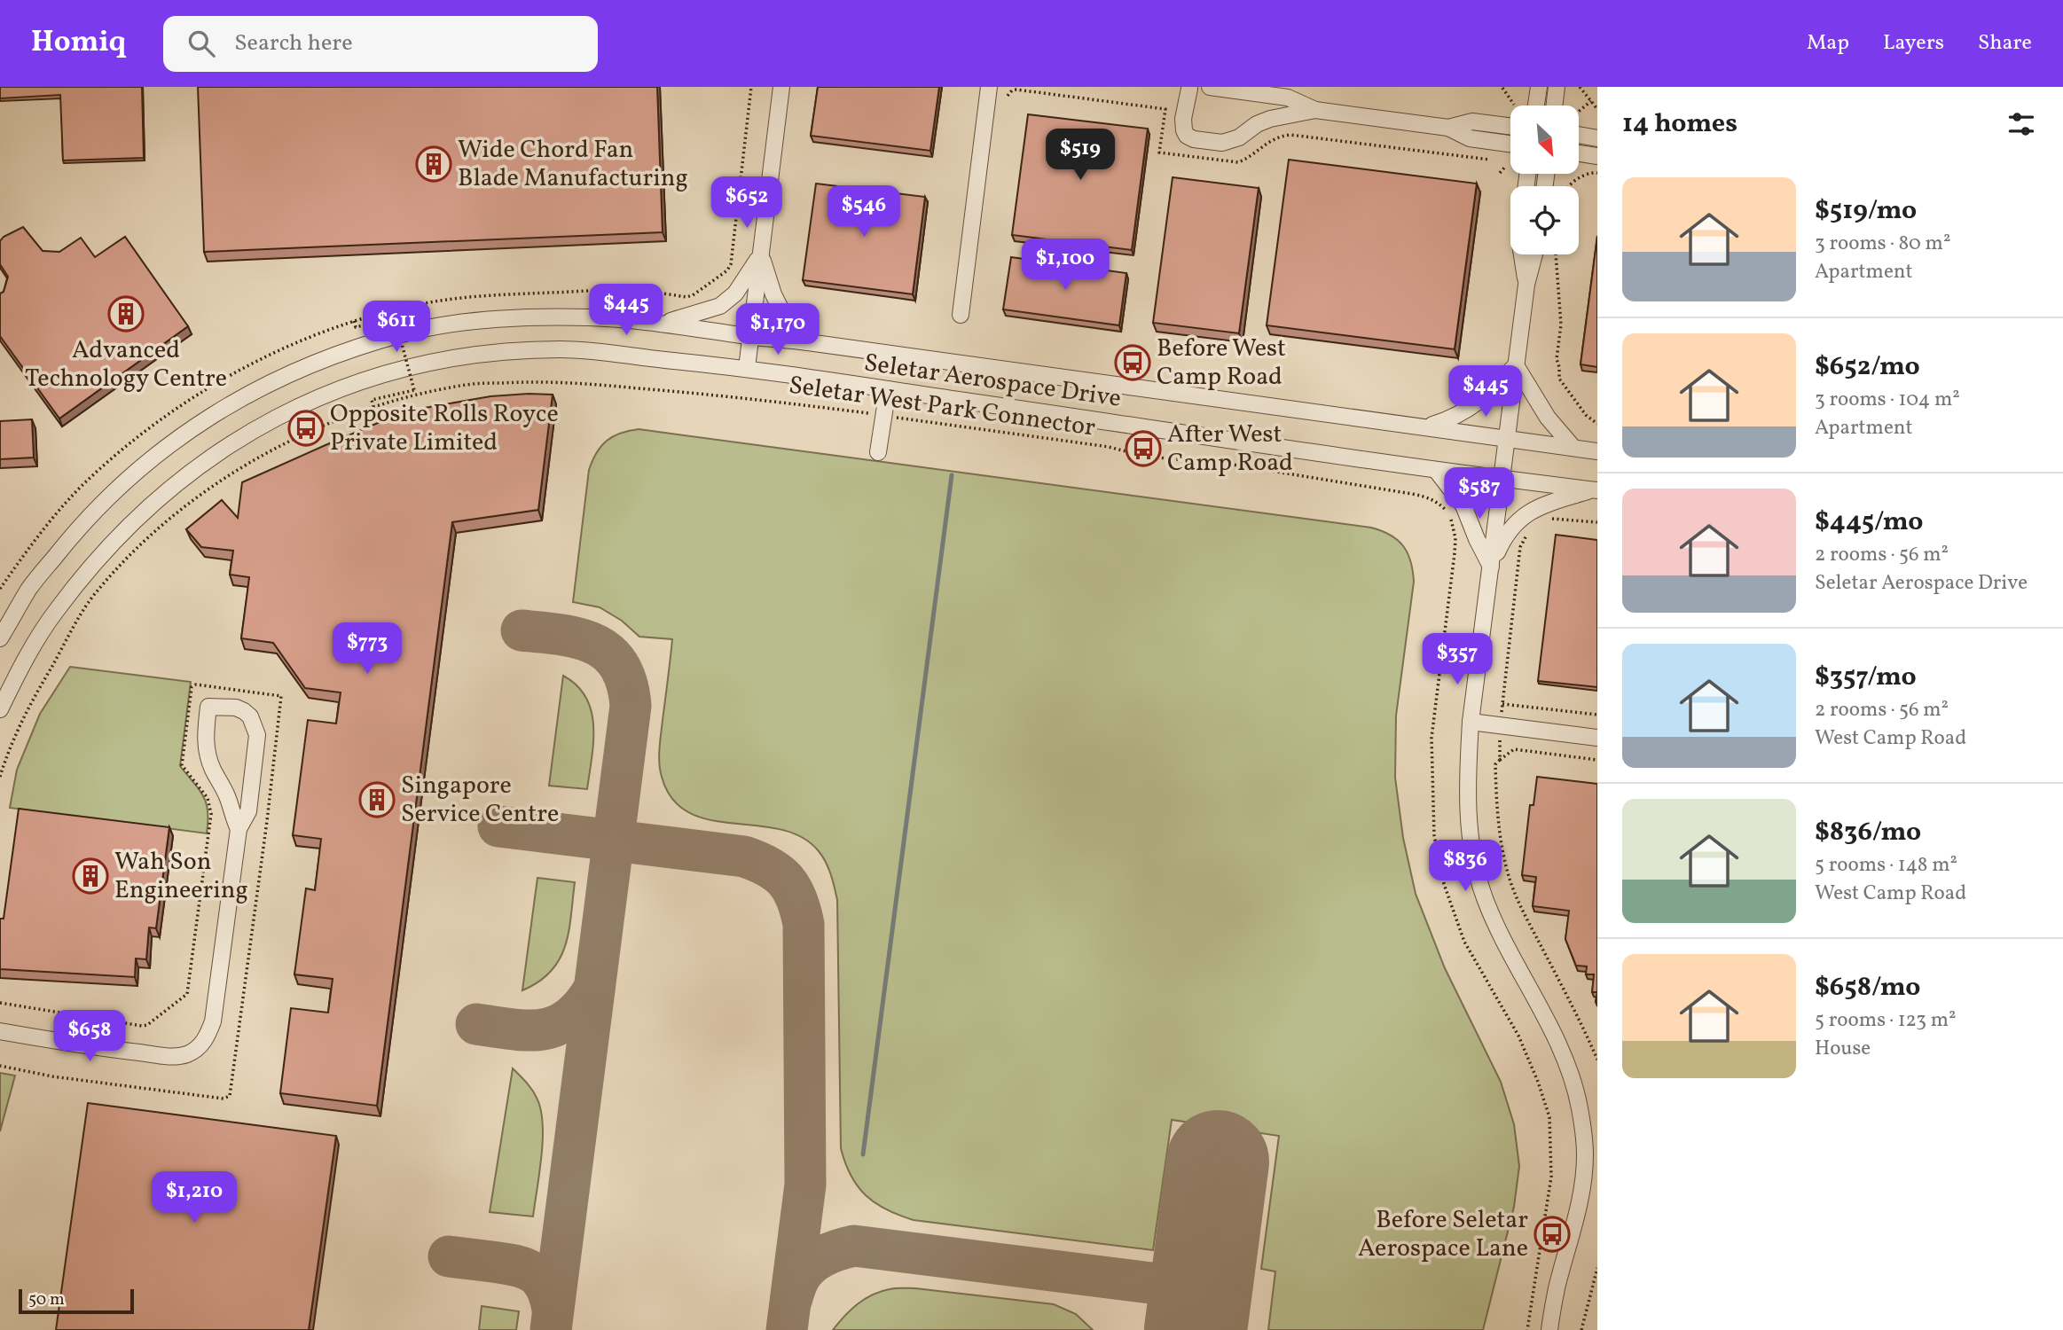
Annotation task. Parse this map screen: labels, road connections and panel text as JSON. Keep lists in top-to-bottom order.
{
  "streets": {
    "street": ["Seletar Aerospace Drive"],
    "path": ["Seletar West Park Connector"]
  },
  "places": {
    "building": [
      "Wide Chord Fan Blade Manufacturing",
      "Advanced Technology Centre",
      "Singapore Service Centre",
      "Wah Son Engineering"
    ],
    "bus stop": [
      "Before West Camp Road",
      "Opposite Rolls Royce Private Limited",
      "After West Camp Road",
      "Before Seletar Aerospace Lane"
    ]
  },
  "scale_bar": "50 m",
  "north": "bottom right",
  "page": {
    "header": "Homiq",
    "search": "Search here",
    "nav": ["Map", "Layers", "Share"],
    "heading": "14 homes",
    "price": [
      "$519",
      "$652",
      "$546",
      "$1,100",
      "$445",
      "$611",
      "$1,170",
      "$445",
      "$587",
      "$773",
      "$357",
      "$836",
      "$658",
      "$1,210"
    ],
    "list": [
      {
        "name": "$519/mo",
        "note": "3 rooms · 80 m² · Apartment"
      },
      {
        "name": "$652/mo",
        "note": "3 rooms · 104 m² · Apartment"
      },
      {
        "name": "$445/mo",
        "note": "2 rooms · 56 m² · Seletar Aerospace Drive"
      },
      {
        "name": "$357/mo",
        "note": "2 rooms · 56 m² · West Camp Road"
      },
      {
        "name": "$836/mo",
        "note": "5 rooms · 148 m² · West Camp Road"
      },
      {
        "name": "$658/mo",
        "note": "5 rooms · 123 m² · House"
      }
    ],
    "scale": "50 m"
  }
}
